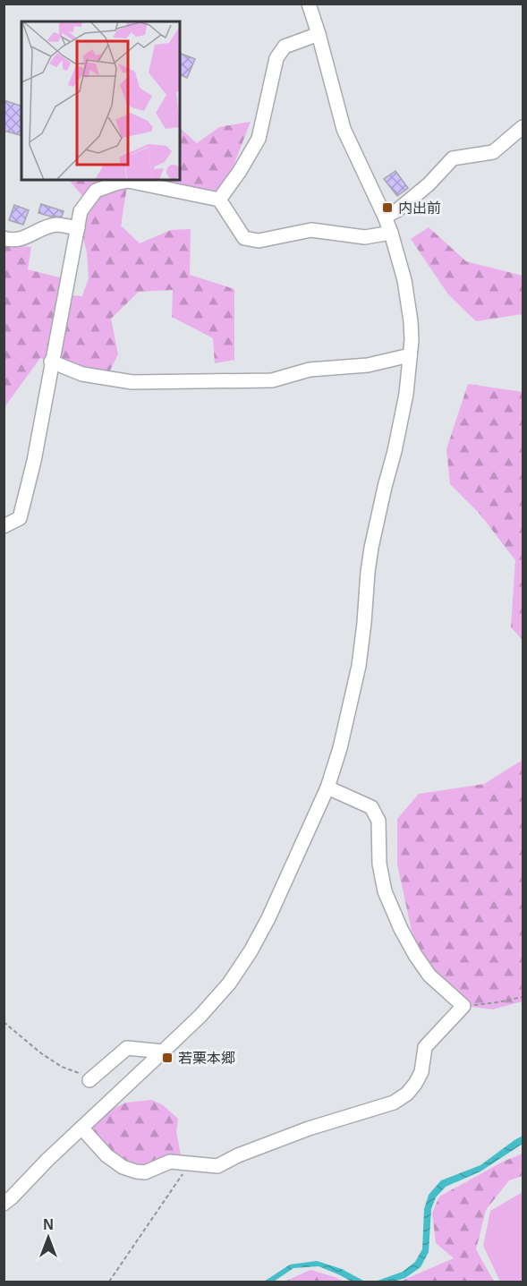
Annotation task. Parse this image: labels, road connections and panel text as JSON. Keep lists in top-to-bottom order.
{
  "places": {
    "transit": ["内出前", "若栗本郷"]
  },
  "north": "top"
}
